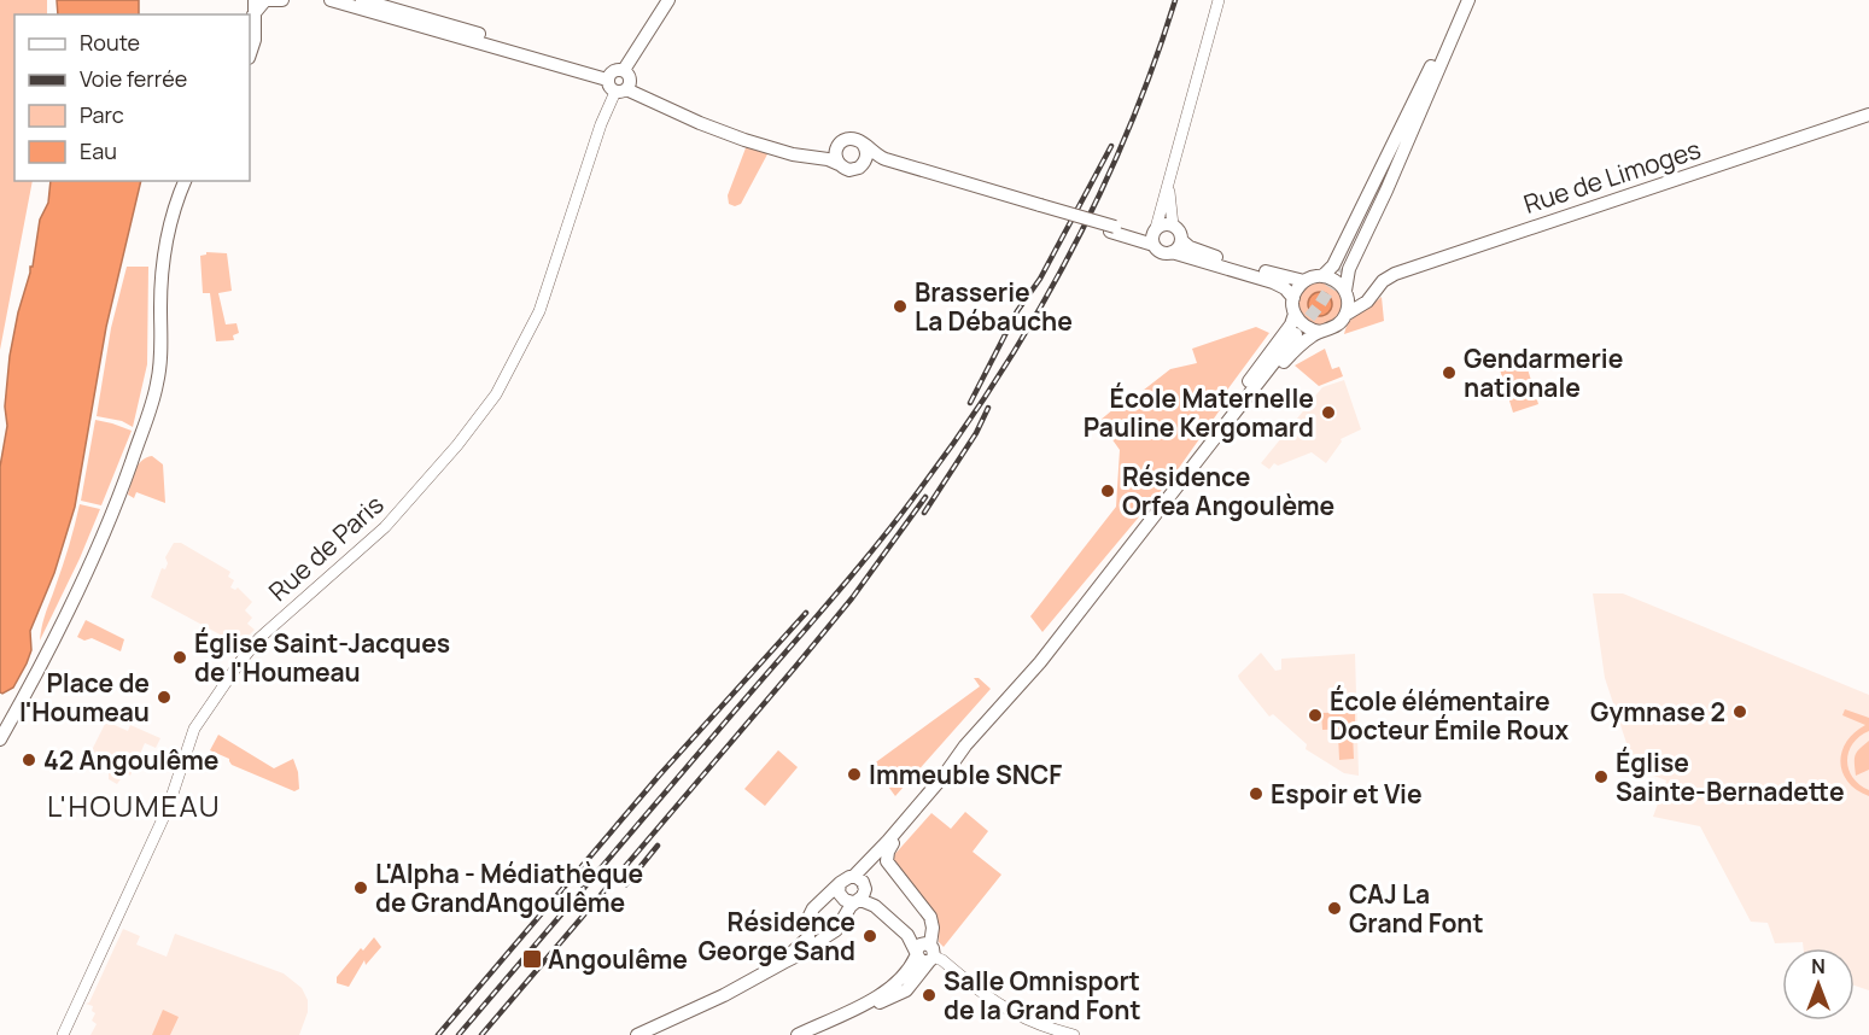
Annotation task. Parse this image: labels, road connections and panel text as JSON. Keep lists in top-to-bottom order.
{
  "streets": {
    "main road": ["Rue de Limoges"],
    "street": ["Rue de Paris"]
  },
  "districts": ["L'HOUMEAU"],
  "places": {
    "other": [
      "Brasserie La Débauche",
      "Gendarmerie nationale",
      "École Maternelle Pauline Kergomard",
      "Résidence Orfea Angoulème",
      "Église Saint-Jacques de l'Houmeau",
      "Place de l'Houmeau",
      "Gymnase 2",
      "École élémentaire Docteur Émile Roux",
      "42 Angoulême",
      "Immeuble SNCF",
      "Église Sainte-Bernadette",
      "Espoir et Vie",
      "L'Alpha - Médiathèque de GrandAngoulême",
      "CAJ La Grand Font",
      "Résidence George Sand",
      "Salle Omnisport de la Grand Font"
    ],
    "transit": ["Angoulême"]
  },
  "legend": [
    "Route",
    "Voie ferrée",
    "Parc",
    "Eau"
  ],
  "north": "top"
}
